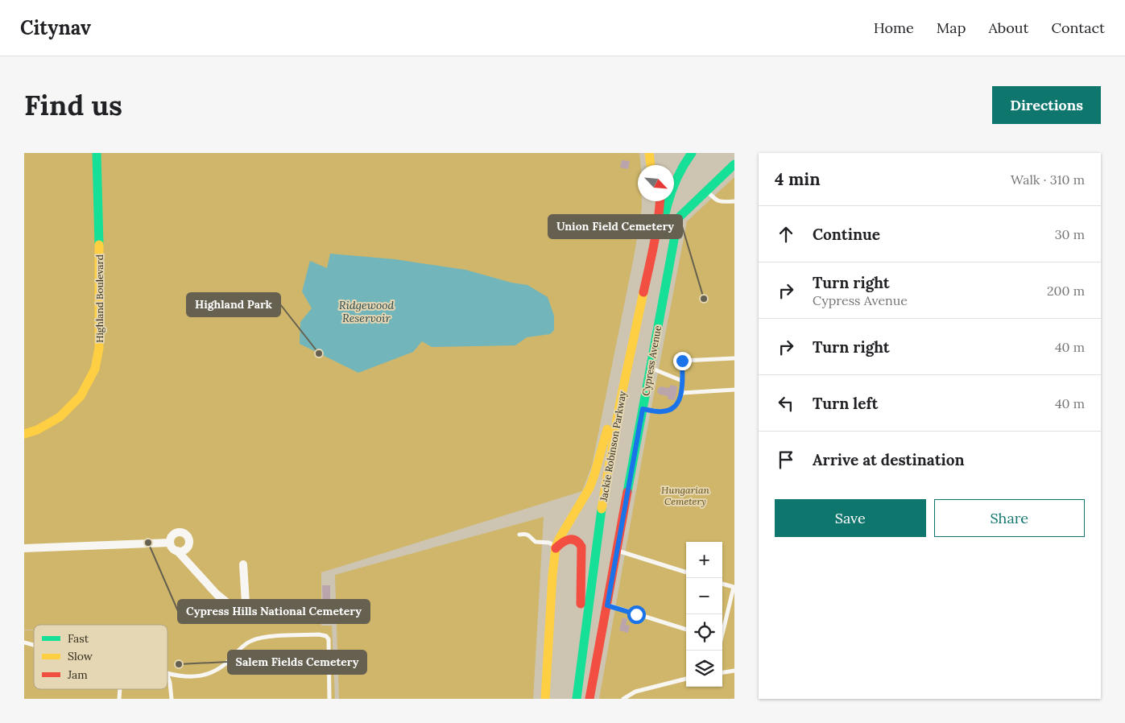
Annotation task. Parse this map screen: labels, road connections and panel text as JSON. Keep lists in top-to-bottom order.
{
  "streets": {
    "main road": ["Highland Boulevard", "Cypress Avenue", "Jackie Robinson Parkway"]
  },
  "water": ["Ridgewood Reservoir"],
  "parks": ["Hungarian Cemetery"],
  "places": [
    "Union Field Cemetery",
    "Highland Park",
    "Cypress Hills National Cemetery",
    "Salem Fields Cemetery"
  ],
  "legend": ["Fast", "Slow", "Jam"],
  "north": "bottom right",
  "page": {
    "header": "Citynav",
    "nav": [
      "Home",
      "Map",
      "About",
      "Contact"
    ],
    "buttons": [
      "Directions",
      ["Save", "Share"]
    ],
    "title": "Find us",
    "heading": ["4 min", "Walk · 310 m"],
    "list": [
      ["Continue", "30 m"],
      ["Turn right", "Cypress Avenue", "200 m"],
      ["Turn right", "40 m"],
      ["Turn left", "40 m"],
      "Arrive at destination"
    ],
    "map_buttons": ["+", "−"]
  }
}
